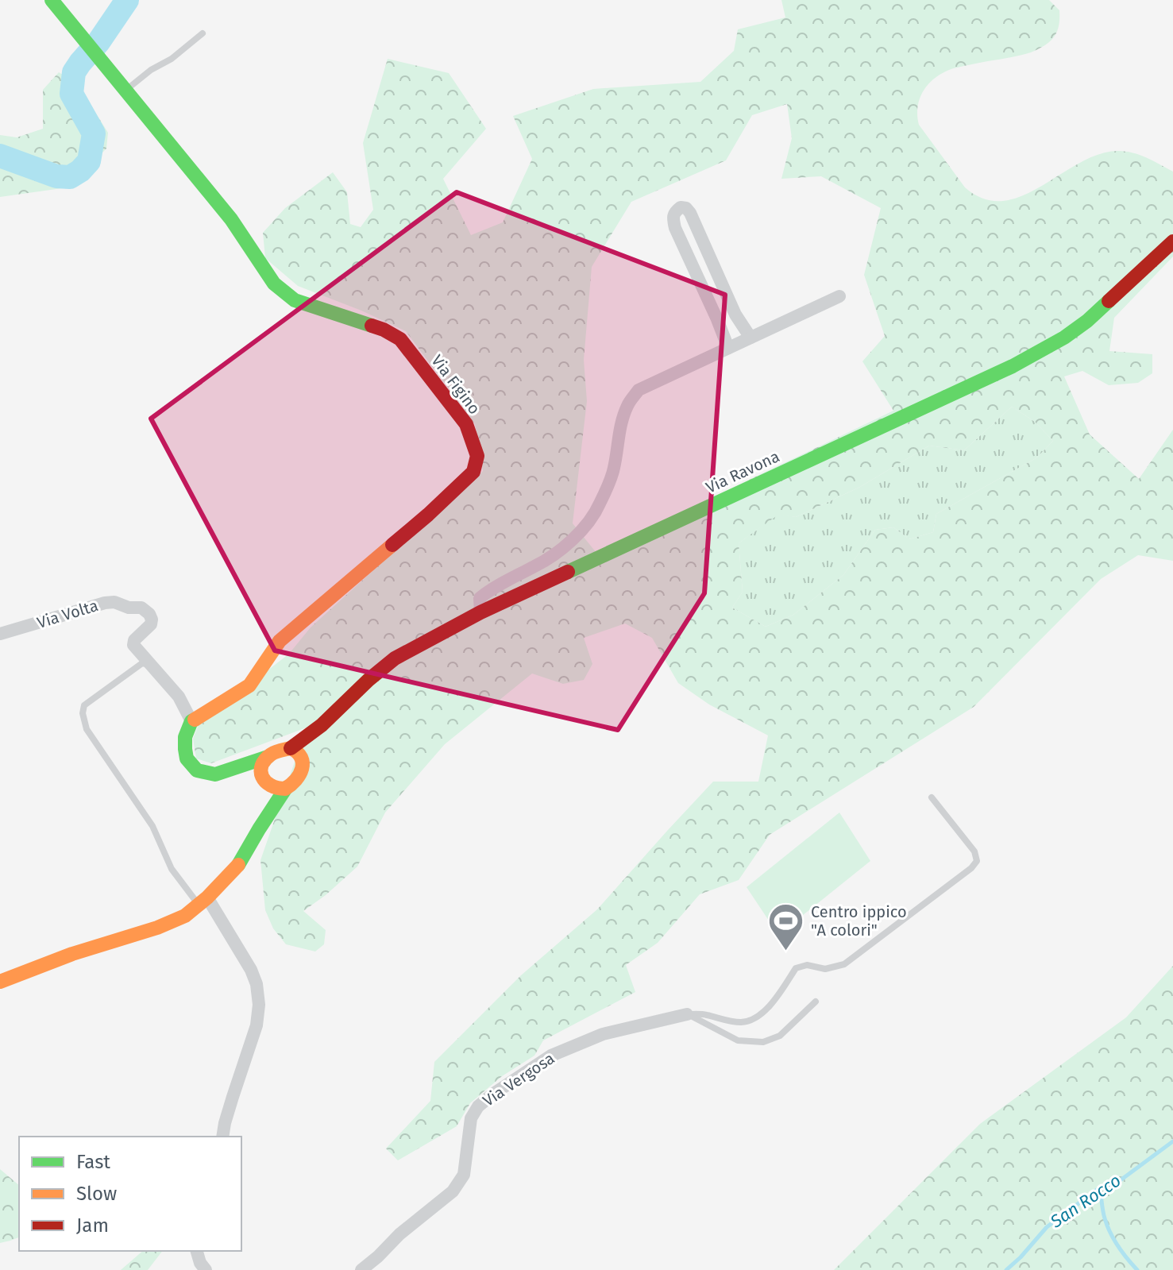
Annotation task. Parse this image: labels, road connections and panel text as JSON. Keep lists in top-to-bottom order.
{
  "streets": {
    "street": [
      "Via Figino",
      "Via Ravona",
      "Via Volta",
      "Via Vergosa"
    ]
  },
  "crossings": [
    ["Via Figino", "Via Volta"]
  ],
  "water": ["San Rocco"],
  "places": {
    "sports": ["Centro ippico \"A colori\""]
  },
  "legend": ["Fast", "Slow", "Jam"]
}
